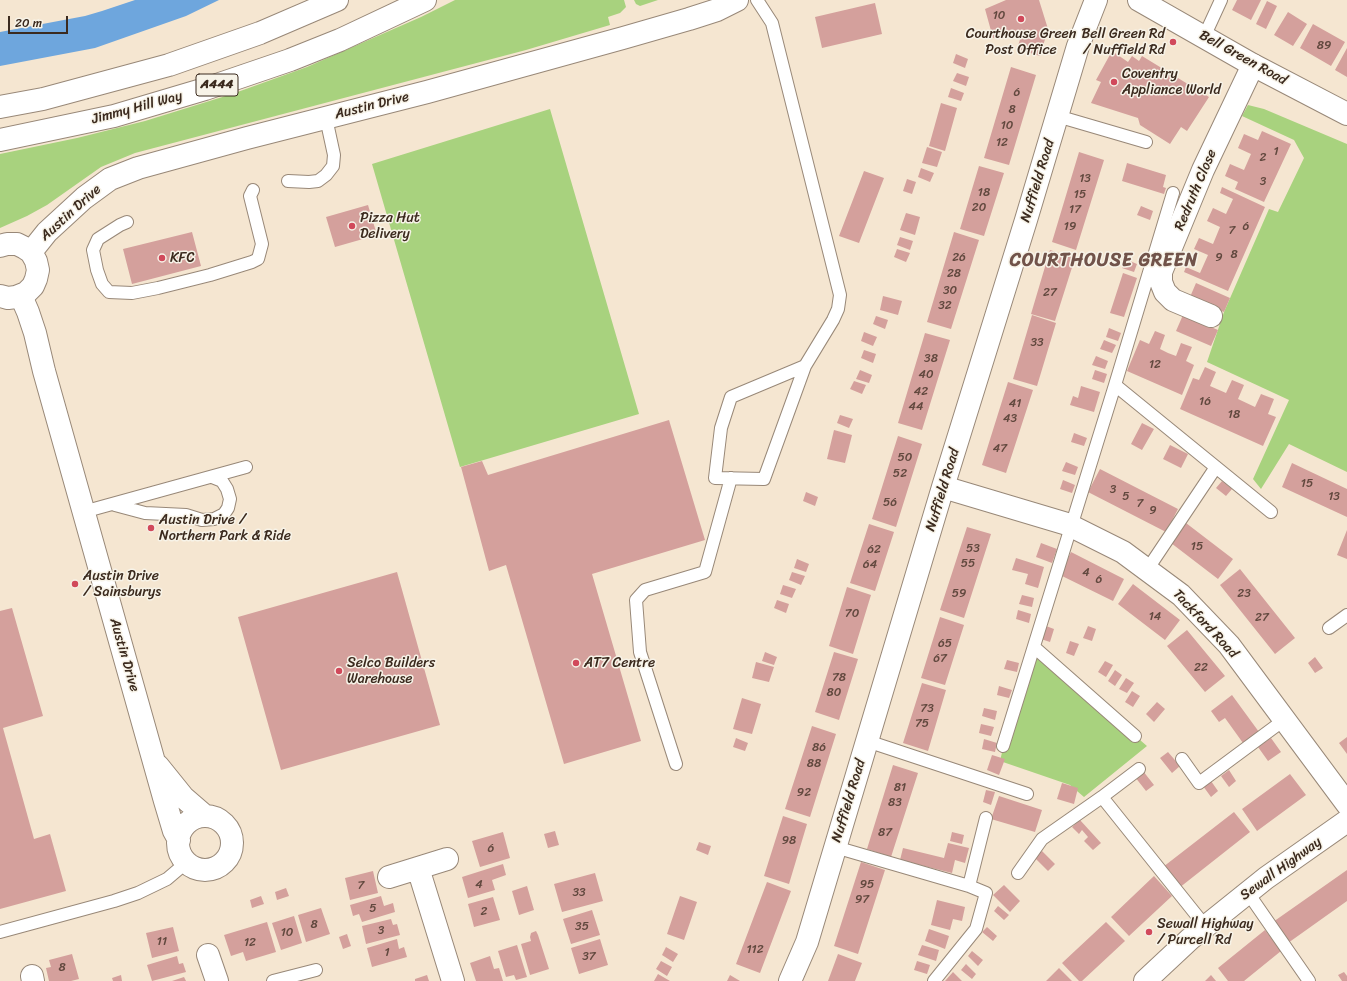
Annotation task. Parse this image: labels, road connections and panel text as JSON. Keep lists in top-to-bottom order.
{
  "streets": {
    "main road": [
      "Bell Green Road",
      "A444",
      "Austin Drive",
      "Jimmy Hill Way",
      "Nuffield Road",
      "Redruth Close",
      "Tackford Road",
      "Sewall Highway"
    ]
  },
  "crossings": [
    ["Bell Green Road", "Redruth Close"],
    ["Nuffield Road", "Tackford Road"]
  ],
  "districts": ["COURTHOUSE GREEN"],
  "places": [
    "Courthouse Green Post Office",
    "Bell Green Rd / Nuffield Rd",
    "Coventry Appliance World",
    "Pizza Hut Delivery",
    "KFC",
    "Austin Drive / Northern Park & Ride",
    "Austin Drive / Sainsburys",
    "AT7 Centre",
    "Selco Builders Warehouse",
    "Sewall Highway / Purcell Rd"
  ],
  "house_numbers": [
    "10",
    "89",
    "6",
    "8",
    "10",
    "12",
    "1",
    "2",
    "13",
    "3",
    "18",
    "15",
    "20",
    "17",
    "19",
    "6",
    "7",
    "8",
    "26",
    "9",
    "28",
    "30",
    "27",
    "32",
    "33",
    "38",
    "12",
    "40",
    "42",
    "16",
    "41",
    "44",
    "18",
    "43",
    "47",
    "50",
    "52",
    "15",
    "3",
    "5",
    "13",
    "56",
    "7",
    "9",
    "15",
    "53",
    "62",
    "55",
    "64",
    "4",
    "6",
    "59",
    "23",
    "70",
    "14",
    "27",
    "65",
    "67",
    "22",
    "78",
    "80",
    "73",
    "75",
    "86",
    "88",
    "81",
    "92",
    "83",
    "87",
    "98",
    "6",
    "4",
    "95",
    "7",
    "33",
    "97",
    "5",
    "2",
    "8",
    "35",
    "3",
    "10",
    "11",
    "12",
    "112",
    "1",
    "37",
    "8"
  ],
  "scale_bar": "20 m"
}
